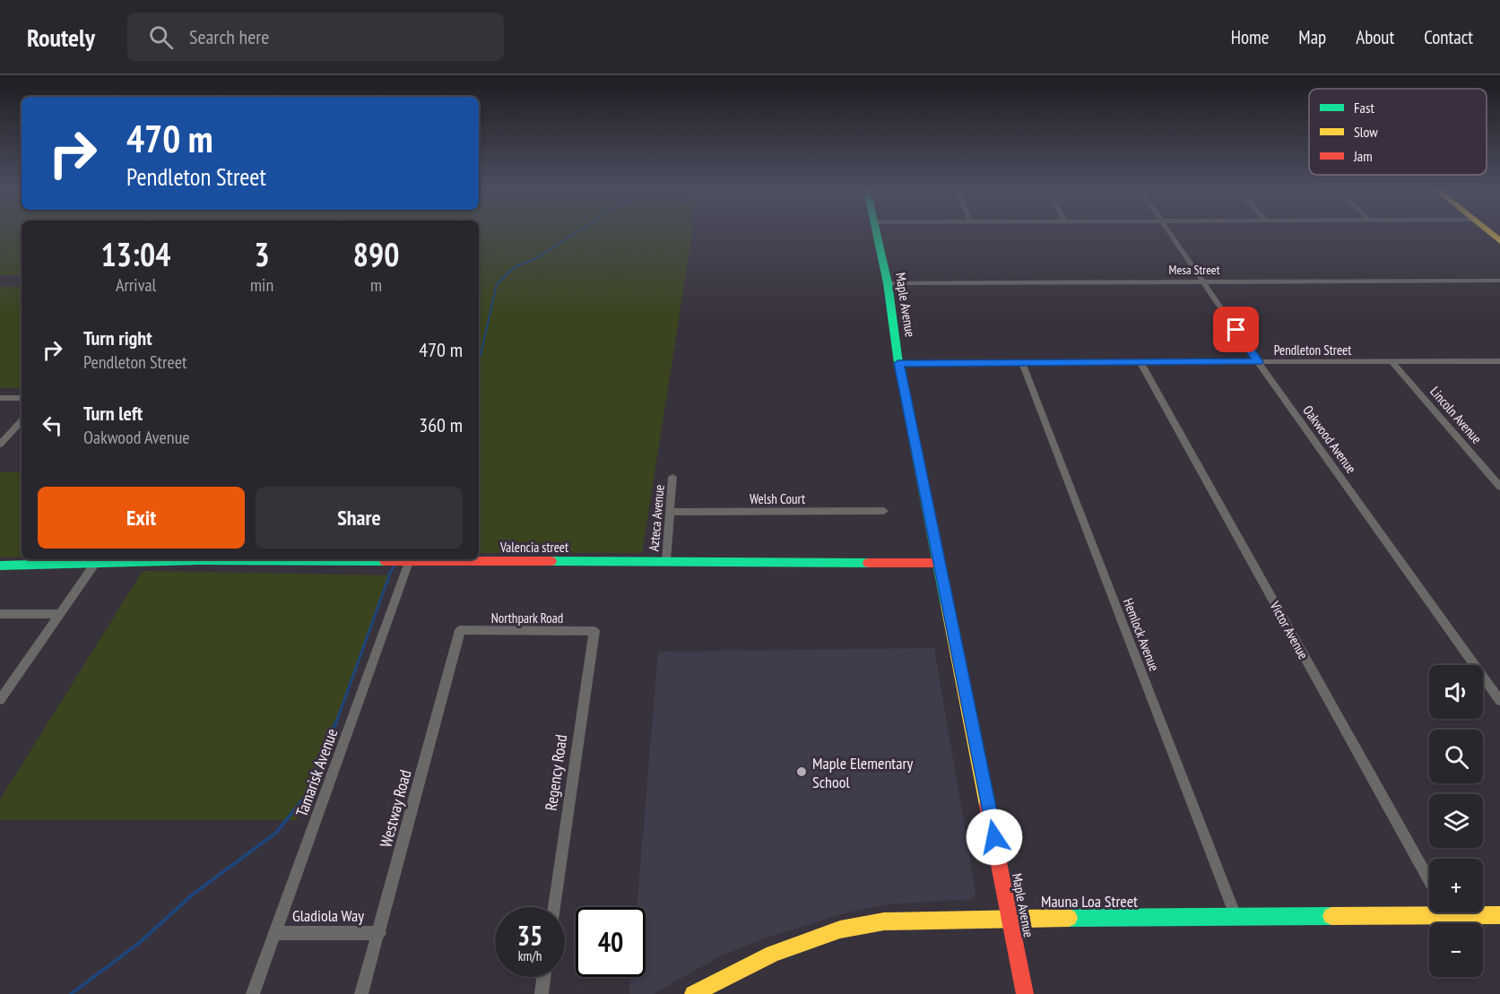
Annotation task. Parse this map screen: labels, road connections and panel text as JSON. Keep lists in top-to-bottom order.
{
  "streets": {
    "street": [
      "Mesa Street",
      "Maple Avenue",
      "Pendleton Street",
      "Lincoln Avenue",
      "Oakwood Avenue",
      "Welsh Court",
      "Azteca Avenue",
      "Valencia street",
      "Northpark Road",
      "Victor Avenue",
      "Hemlock Avenue",
      "Tamarisk Avenue",
      "Regency Road",
      "Westway Road",
      "Mauna Loa Street",
      "Gladiola Way"
    ]
  },
  "crossings": [
    ["Mesa Street", "Maple Avenue"],
    ["Mesa Street", "Oakwood Avenue"],
    ["Maple Avenue", "Pendleton Street"],
    ["Maple Avenue", "Valencia street"],
    ["Maple Avenue", "Mauna Loa Street"],
    ["Pendleton Street", "Lincoln Avenue"],
    ["Pendleton Street", "Oakwood Avenue"],
    ["Pendleton Street", "Victor Avenue"],
    ["Pendleton Street", "Hemlock Avenue"],
    ["Welsh Court", "Azteca Avenue"],
    ["Azteca Avenue", "Valencia street"],
    ["Valencia street", "Tamarisk Avenue"],
    ["Northpark Road", "Regency Road"],
    ["Northpark Road", "Westway Road"],
    ["Hemlock Avenue", "Mauna Loa Street"],
    ["Tamarisk Avenue", "Gladiola Way"],
    ["Westway Road", "Gladiola Way"]
  ],
  "places": ["Maple Elementary School"],
  "legend": ["Fast", "Slow", "Jam"],
  "page": {
    "header": "Routely",
    "search": "Search here",
    "nav": [
      "Home",
      "Map",
      "About",
      "Contact"
    ],
    "turn": ["470 m", "Pendleton Street"],
    "eta": [
      "13:04",
      "Arrival",
      "3",
      "min",
      "890",
      "m"
    ],
    "list": [
      {
        "name": "Turn right",
        "note": "Pendleton Street",
        "value": "470 m"
      },
      {
        "name": "Turn left",
        "note": "Oakwood Avenue",
        "value": "360 m"
      }
    ],
    "buttons": ["Exit", "Share"],
    "map_buttons": ["+", "−"],
    "speed": "35 km/h",
    "limit": "40"
  }
}
